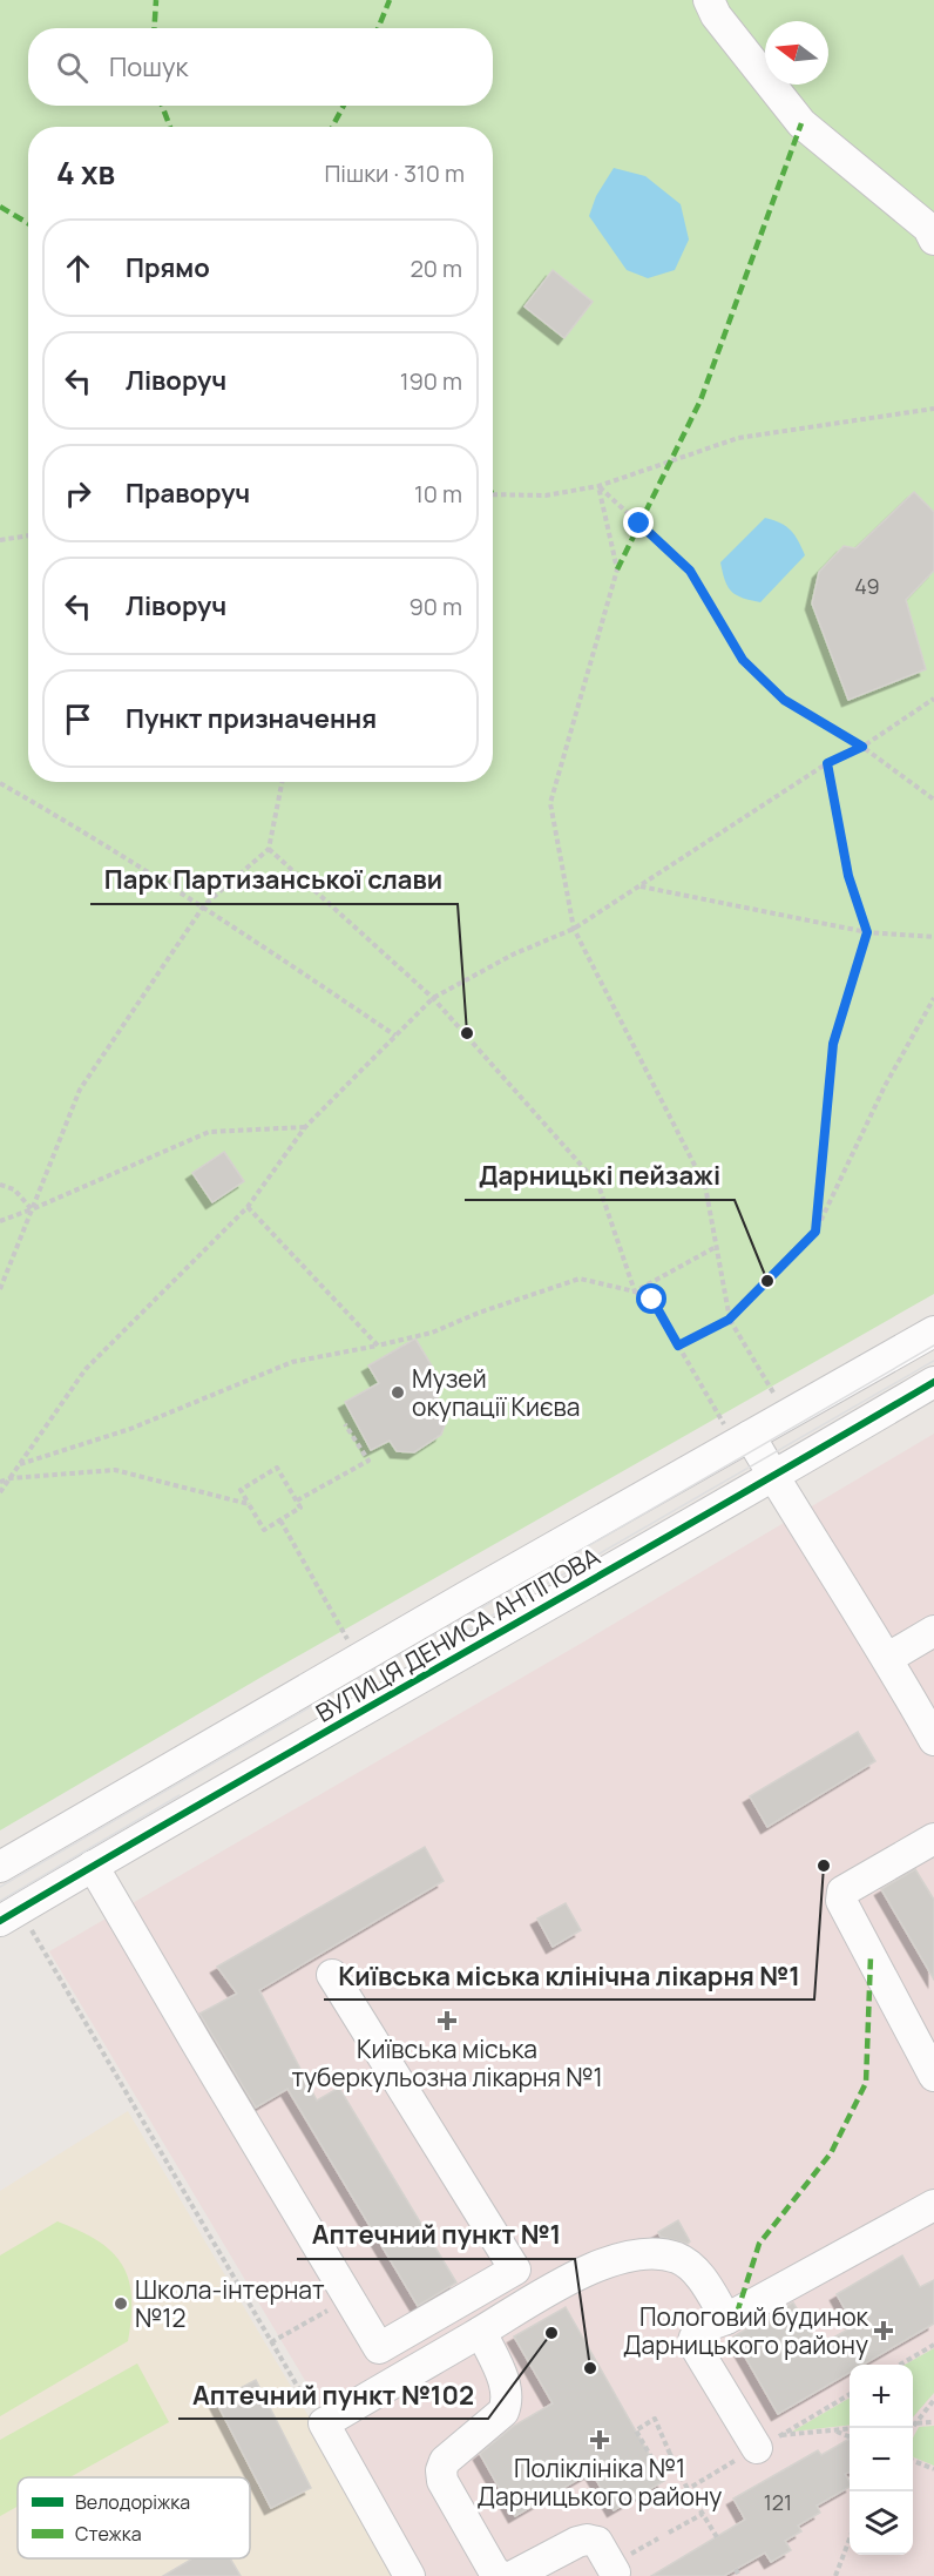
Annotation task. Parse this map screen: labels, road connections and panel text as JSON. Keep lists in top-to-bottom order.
{
  "streets": {
    "street": ["ВУЛИЦЯ ДЕНИСА АНТІПОВА"]
  },
  "places": {
    "other": [
      "Парк Партизанської слави",
      "Дарницькі пейзажі",
      "Музей окупації Києва",
      "Київська міська клінічна лікарня №1",
      "Школа-інтернат №12",
      "Аптечний пункт №102",
      "Аптечний пункт №1"
    ],
    "health": ["Київська міська туберкульозна лікарня №1", "Пологовий будинок Дарницького району", "Поліклініка №1 Дарницького району"]
  },
  "house_numbers": ["49", "121"],
  "legend": ["Велодоріжка", "Стежка"],
  "north": "left",
  "page": {
    "search": "Пошук",
    "heading": ["4 хв", "Пішки · 310 m"],
    "list": [
      ["Прямо", "20 m"],
      ["Ліворуч", "190 m"],
      ["Праворуч", "10 m"],
      ["Ліворуч", "90 m"],
      "Пункт призначення"
    ],
    "map_buttons": ["+", "−"]
  }
}
